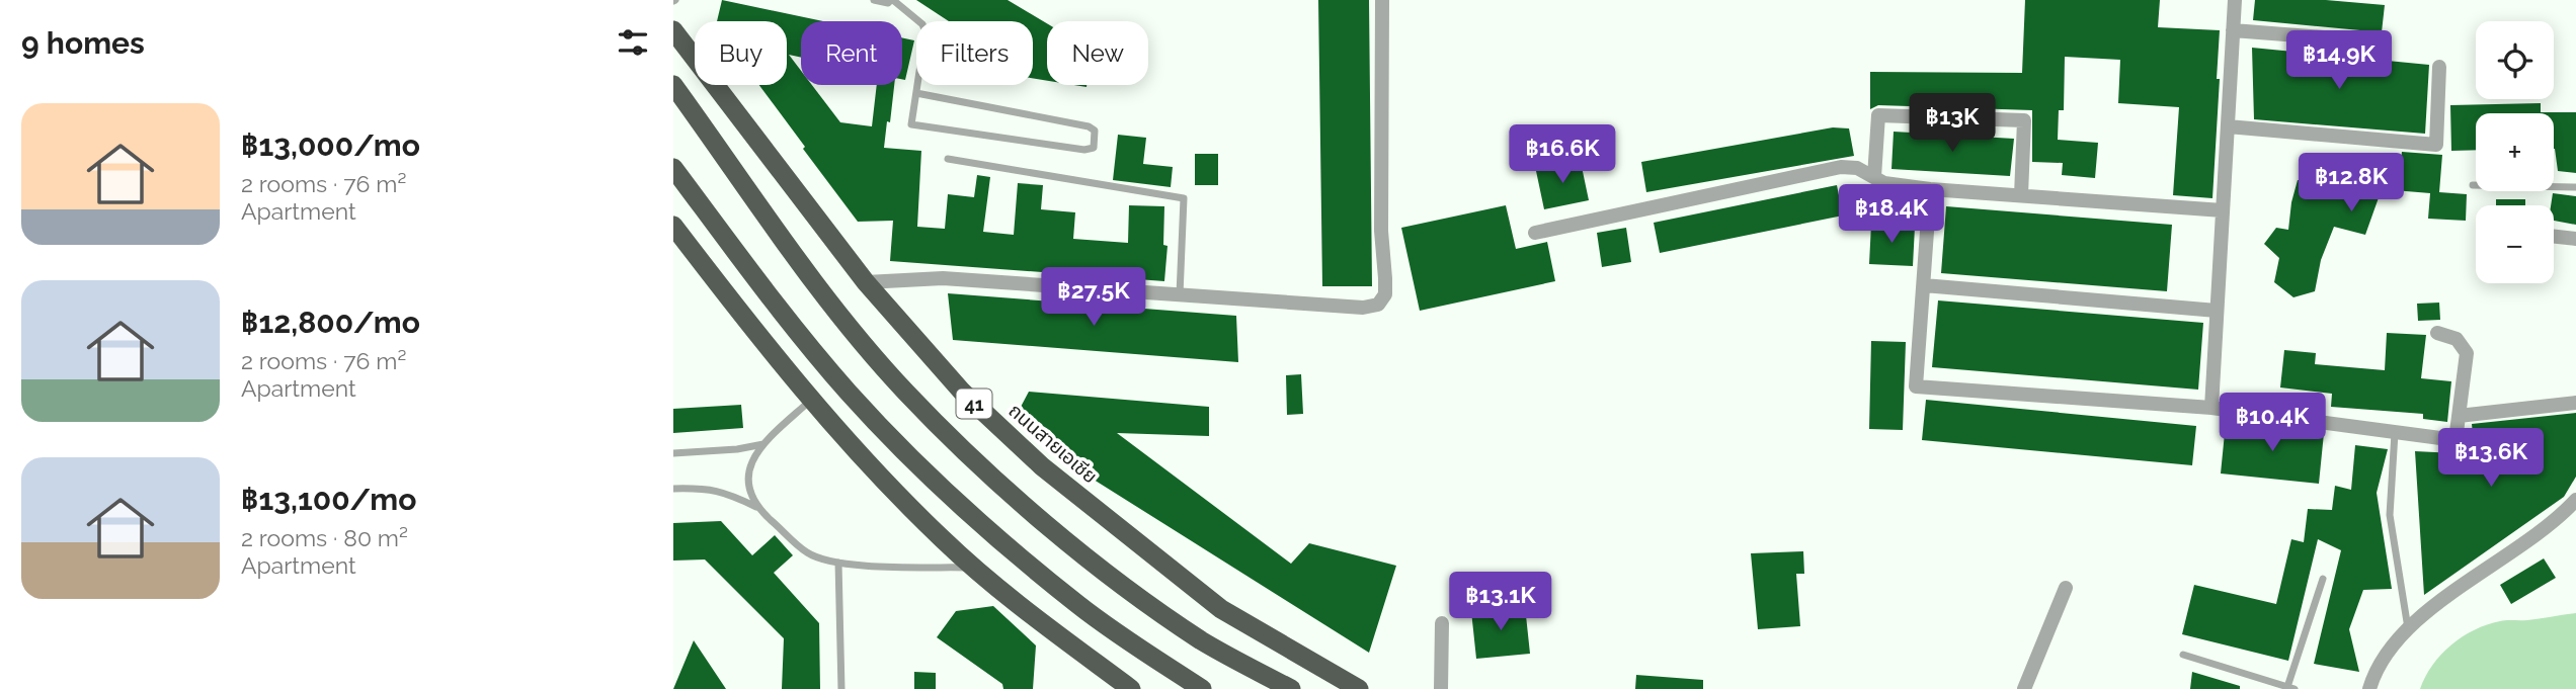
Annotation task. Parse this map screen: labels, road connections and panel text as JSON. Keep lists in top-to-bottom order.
{
  "streets": {
    "highway": ["41", "ถนนสายเอเชีย"]
  },
  "page": {
    "heading": "9 homes",
    "map_buttons": ["+", "−"],
    "chip": [
      "Buy",
      "Rent",
      "Filters",
      "New"
    ],
    "price": [
      "฿14.9K",
      "฿13K",
      "฿16.6K",
      "฿12.8K",
      "฿18.4K",
      "฿27.5K",
      "฿10.4K",
      "฿13.6K",
      "฿13.1K"
    ],
    "list": [
      {
        "name": "฿13,000/mo",
        "note": "2 rooms · 76 m² · Apartment"
      },
      {
        "name": "฿12,800/mo",
        "note": "2 rooms · 76 m² · Apartment"
      },
      {
        "name": "฿13,100/mo",
        "note": "2 rooms · 80 m² · Apartment"
      }
    ]
  }
}
